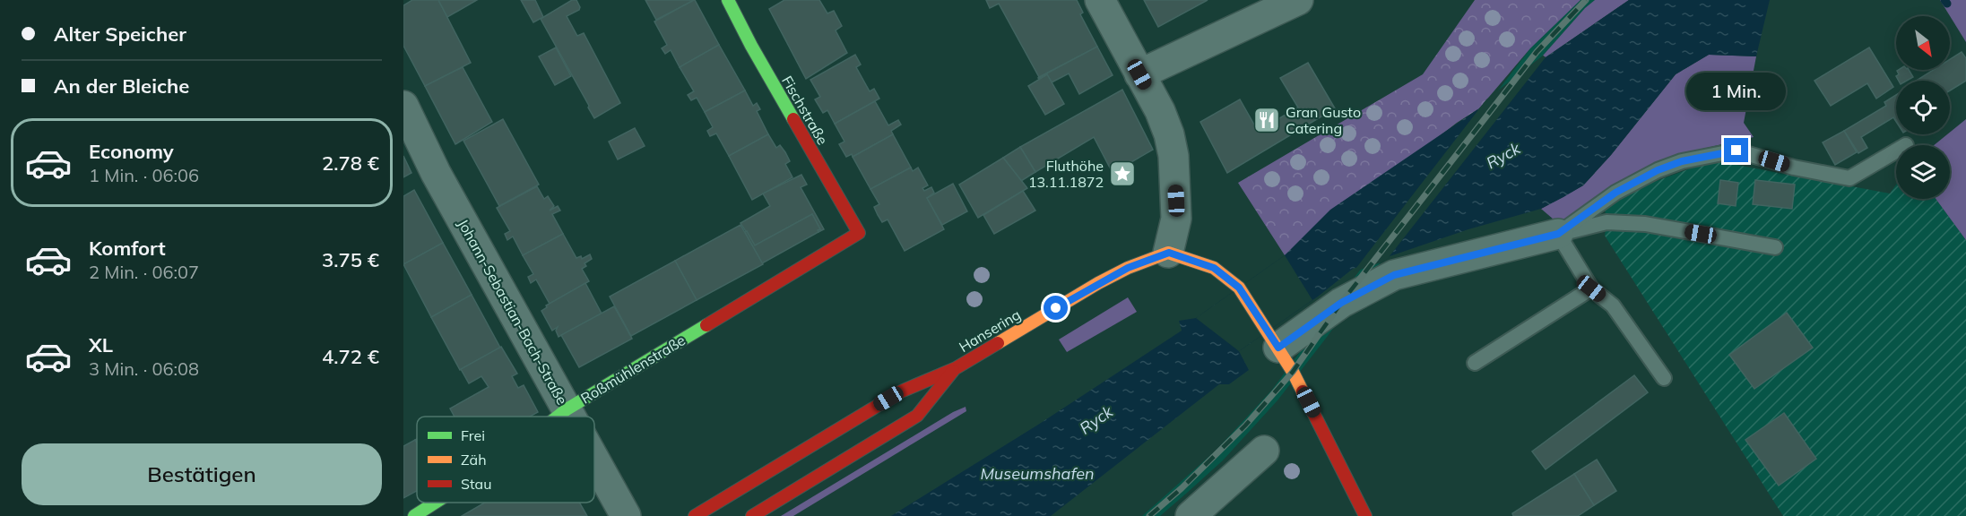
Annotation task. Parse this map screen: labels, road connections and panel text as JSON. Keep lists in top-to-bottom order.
{
  "streets": {
    "main road": ["Fischstraße", "Hansering", "Roßmühlenstraße"],
    "street": ["Johann-Sebastian-Bach-Straße"]
  },
  "crossings": [
    ["Fischstraße", "Roßmühlenstraße"],
    ["Johann-Sebastian-Bach-Straße", "Roßmühlenstraße"]
  ],
  "water": ["Ryck", "Museumshafen"],
  "places": {
    "restaurant": ["Gran Gusto Catering"],
    "place": ["Fluthöhe 13.11.1872"]
  },
  "legend": ["Frei", "Zäh", "Stau"],
  "north": "bottom right",
  "page": {
    "banner": ["Alter Speicher", "An der Bleiche"],
    "bubble": "1 Min.",
    "list": [
      {
        "name": "Economy",
        "note": "1 Min. · 06:06",
        "value": "2.78 €"
      },
      {
        "name": "Komfort",
        "note": "2 Min. · 06:07",
        "value": "3.75 €"
      },
      {
        "name": "XL",
        "note": "3 Min. · 06:08",
        "value": "4.72 €"
      }
    ],
    "buttons": "Bestätigen"
  }
}
